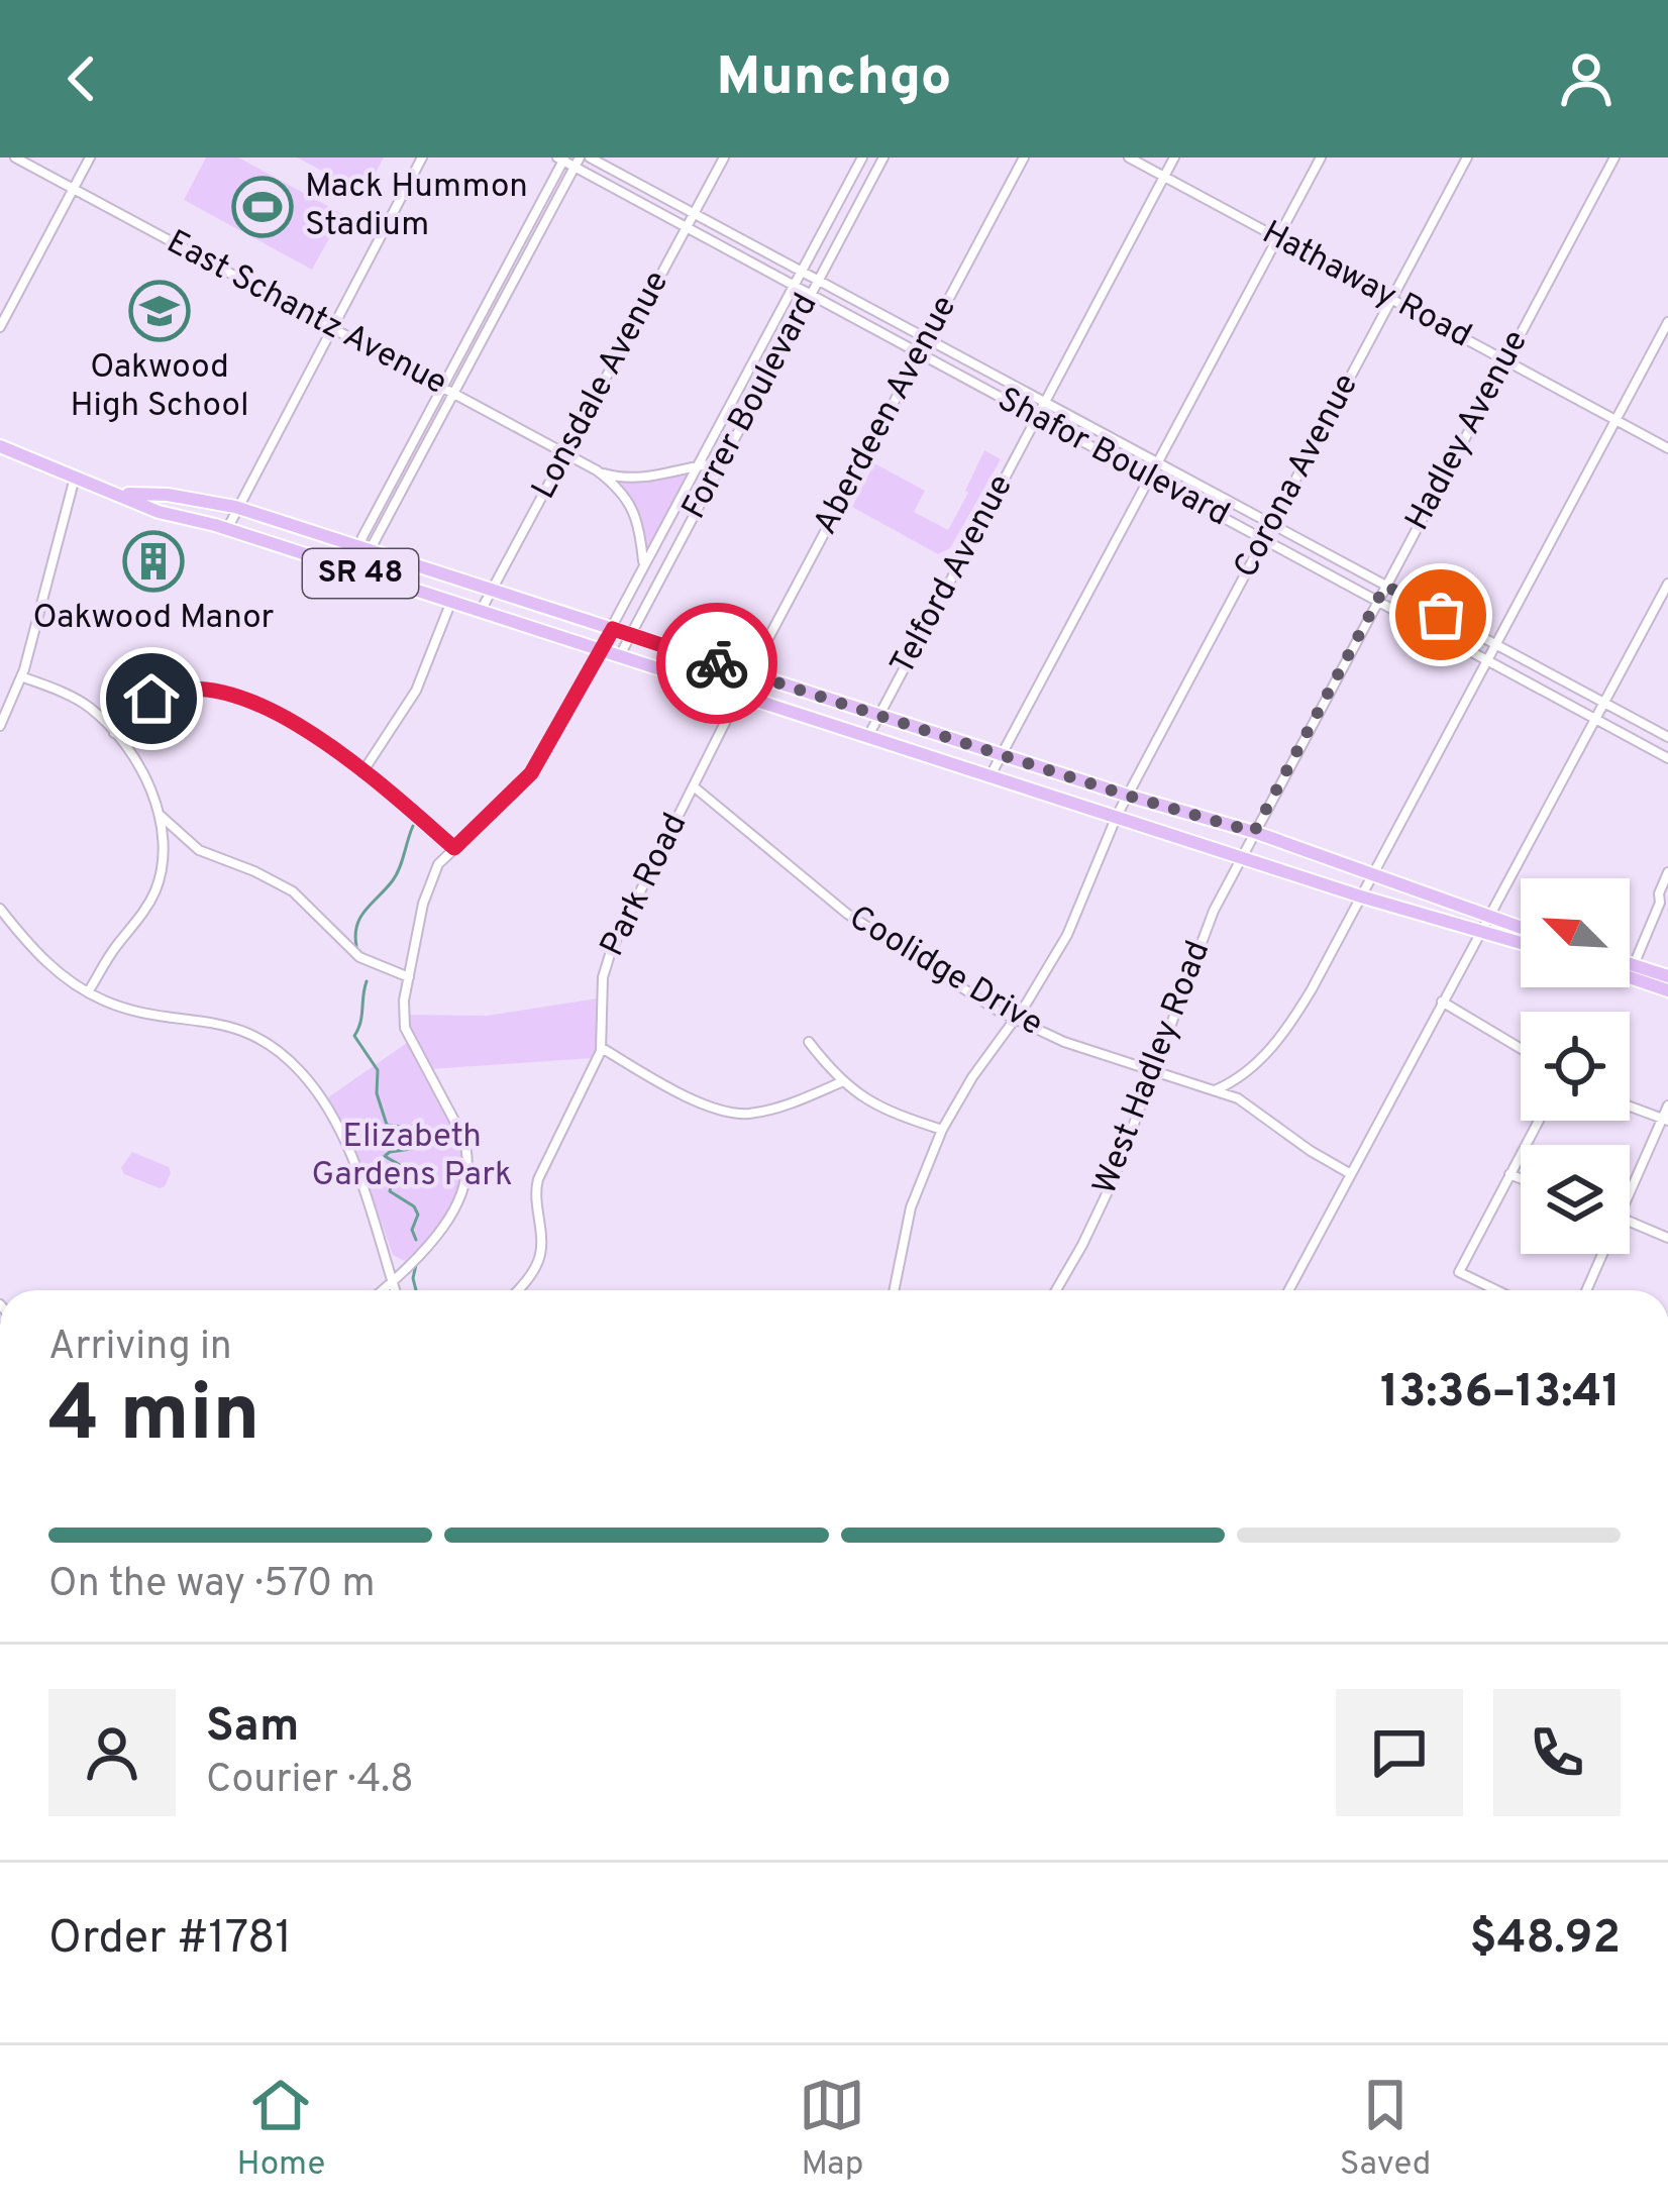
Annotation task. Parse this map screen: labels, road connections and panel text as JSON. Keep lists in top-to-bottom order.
{
  "streets": {
    "main road": ["SR 48"],
    "street": [
      "Hathaway Road",
      "East Schantz Avenue",
      "Lonsdale Avenue",
      "Forrer Boulevard",
      "Aberdeen Avenue",
      "Hadley Avenue",
      "Shafor Boulevard",
      "Corona Avenue",
      "Telford Avenue",
      "Park Road",
      "Coolidge Drive",
      "West Hadley Road"
    ]
  },
  "crossings": [
    ["Hathaway Road", "Hadley Avenue"],
    ["Hathaway Road", "Corona Avenue"],
    ["Hathaway Road", "Telford Avenue"],
    ["East Schantz Avenue", "Lonsdale Avenue"],
    ["East Schantz Avenue", "Forrer Boulevard"],
    ["Lonsdale Avenue", "Shafor Boulevard"],
    ["Lonsdale Avenue", "SR 48"],
    ["Forrer Boulevard", "Shafor Boulevard"],
    ["Forrer Boulevard", "SR 48"],
    ["Aberdeen Avenue", "Shafor Boulevard"],
    ["Aberdeen Avenue", "SR 48"],
    ["Aberdeen Avenue", "Park Road"],
    ["Hadley Avenue", "Shafor Boulevard"],
    ["Hadley Avenue", "SR 48"],
    ["Hadley Avenue", "West Hadley Road"],
    ["Shafor Boulevard", "Corona Avenue"],
    ["Shafor Boulevard", "Telford Avenue"],
    ["Corona Avenue", "SR 48"],
    ["Corona Avenue", "Coolidge Drive"],
    ["SR 48", "Telford Avenue"],
    ["SR 48", "Park Road"],
    ["SR 48", "West Hadley Road"],
    ["Park Road", "Coolidge Drive"],
    ["Coolidge Drive", "West Hadley Road"]
  ],
  "parks": ["Elizabeth Gardens Park"],
  "places": {
    "sports": ["Mack Hummon Stadium"],
    "school or university": ["Oakwood High School"],
    "building": ["Oakwood Manor"]
  },
  "north": "top left",
  "page": {
    "header": "Munchgo",
    "heading": ["4 min", "Arriving in", "13:36–13:41"],
    "panel": [
      "Sam",
      "Courier · 4.8",
      "Order #1781",
      "$48.92"
    ],
    "bar": "On the way · 570 m",
    "tabs": ["Home", "Map", "Saved"]
  }
}
